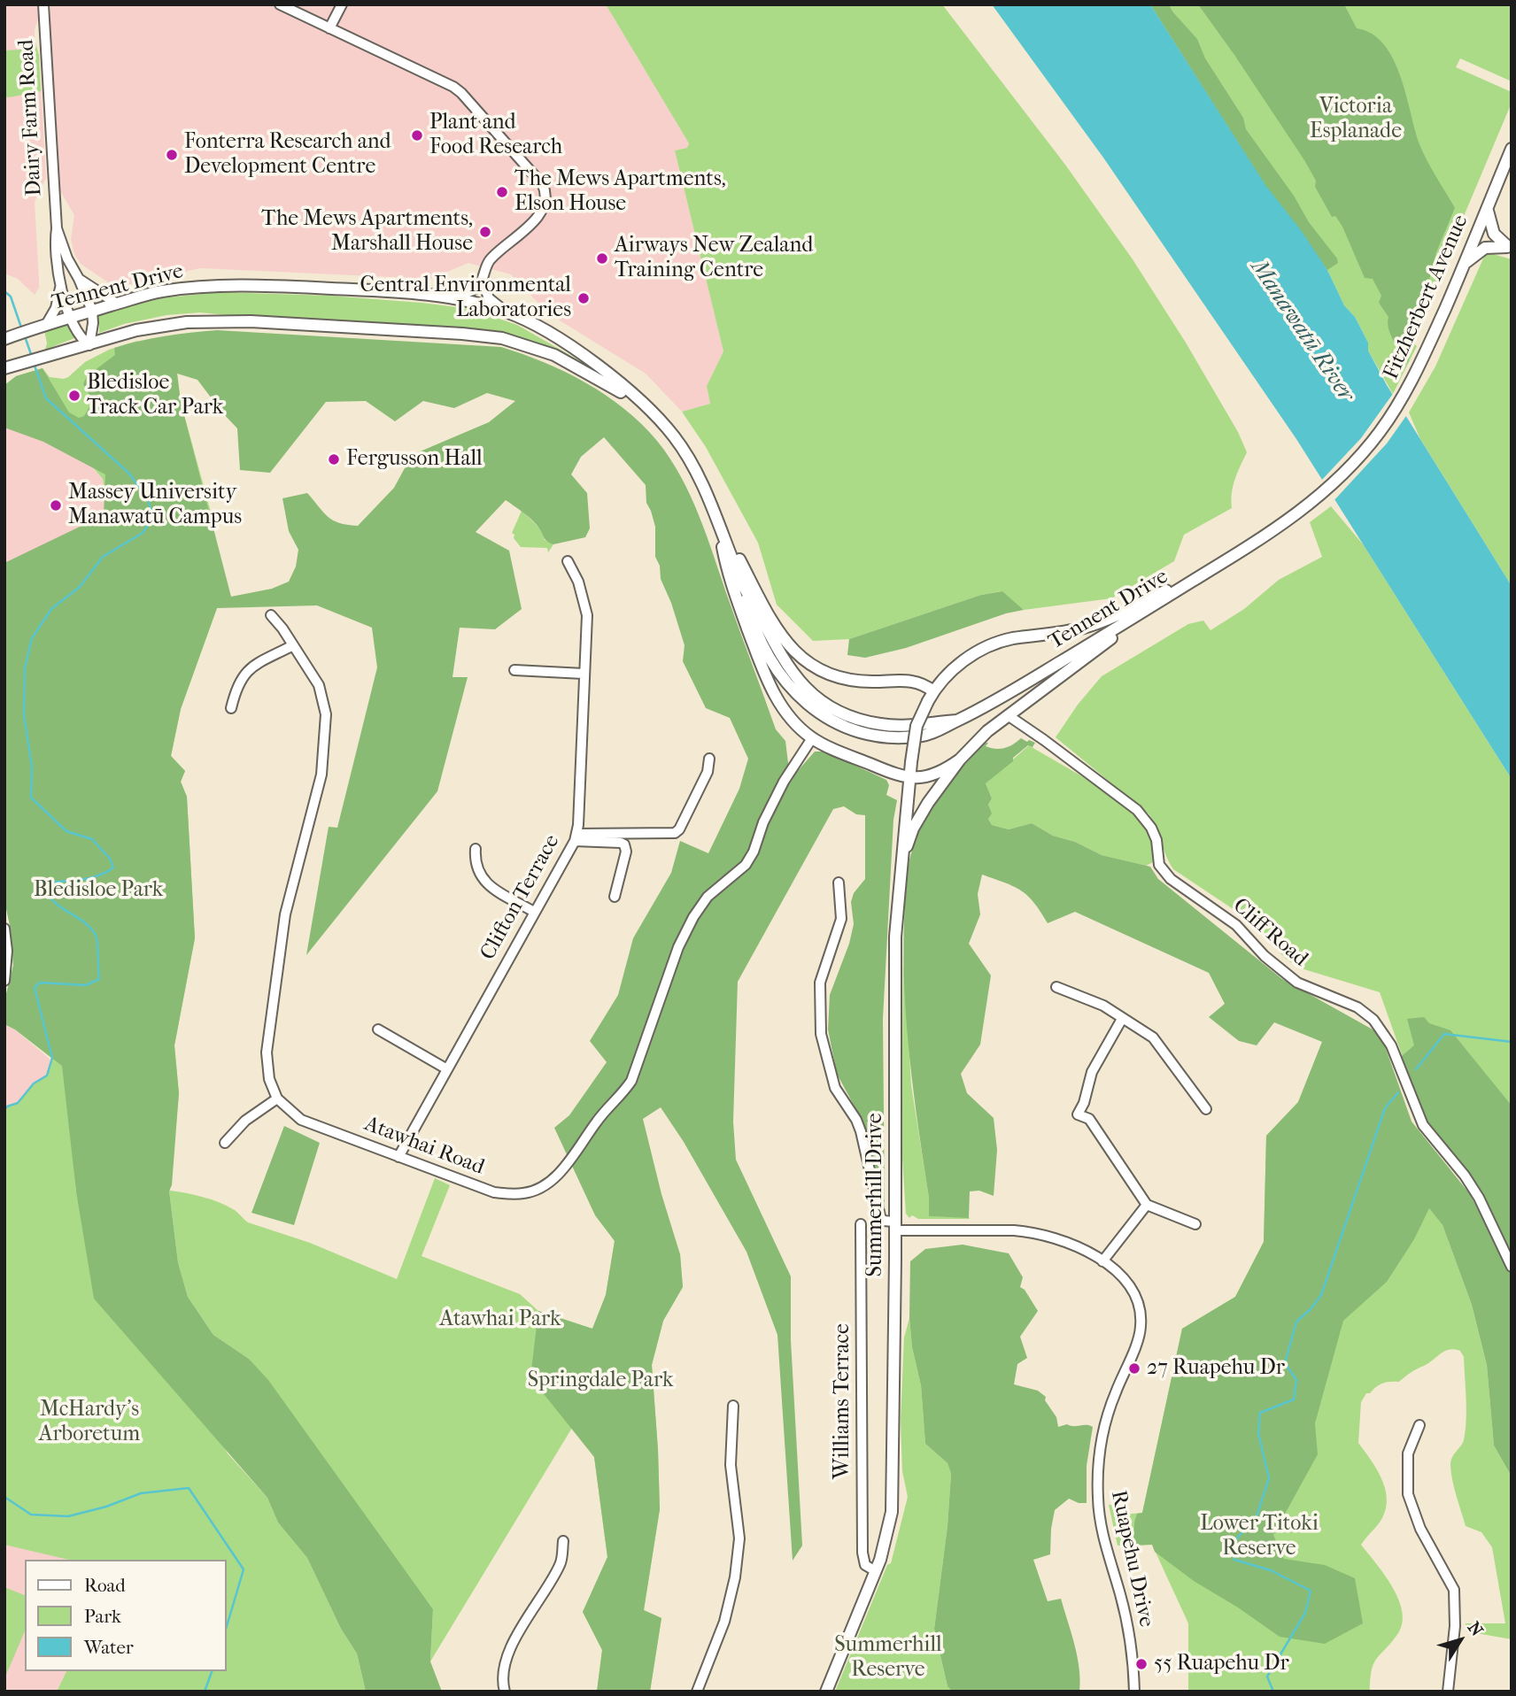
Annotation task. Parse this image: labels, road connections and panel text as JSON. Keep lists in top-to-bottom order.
{
  "streets": {
    "main road": ["Tennent Drive", "Fitzherbert Avenue", "Summerhill Drive"],
    "street": [
      "Dairy Farm Road",
      "Clifton Terrace",
      "Cliff Road",
      "Atawhai Road",
      "Williams Terrace",
      "Ruapehu Drive"
    ]
  },
  "crossings": [
    ["Dairy Farm Road", "Tennent Drive"],
    ["Tennent Drive", "Fitzherbert Avenue"],
    ["Tennent Drive", "Summerhill Drive"],
    ["Clifton Terrace", "Atawhai Road"],
    ["Summerhill Drive", "Williams Terrace"],
    ["Summerhill Drive", "Ruapehu Drive"]
  ],
  "water": ["Manawatū River"],
  "parks": [
    "Victoria Esplanade",
    "Bledisloe Park",
    "Atawhai Park",
    "Springdale Park",
    "McHardy's Arboretum",
    "Lower Titoki Reserve",
    "Summerhill Reserve"
  ],
  "places": [
    "Plant and Food Research",
    "Fonterra Research and Development Centre",
    "The Mews Apartments, Elson House",
    "The Mews Apartments, Marshall House",
    "Airways New Zealand Training Centre",
    "Central Environmental Laboratories",
    "Bledisloe Track Car Park",
    "Fergusson Hall",
    "Massey University Manawatū Campus",
    "27 Ruapehu Dr",
    "55 Ruapehu Dr"
  ],
  "legend": ["Road", "Park", "Water"],
  "north": "top right"
}
